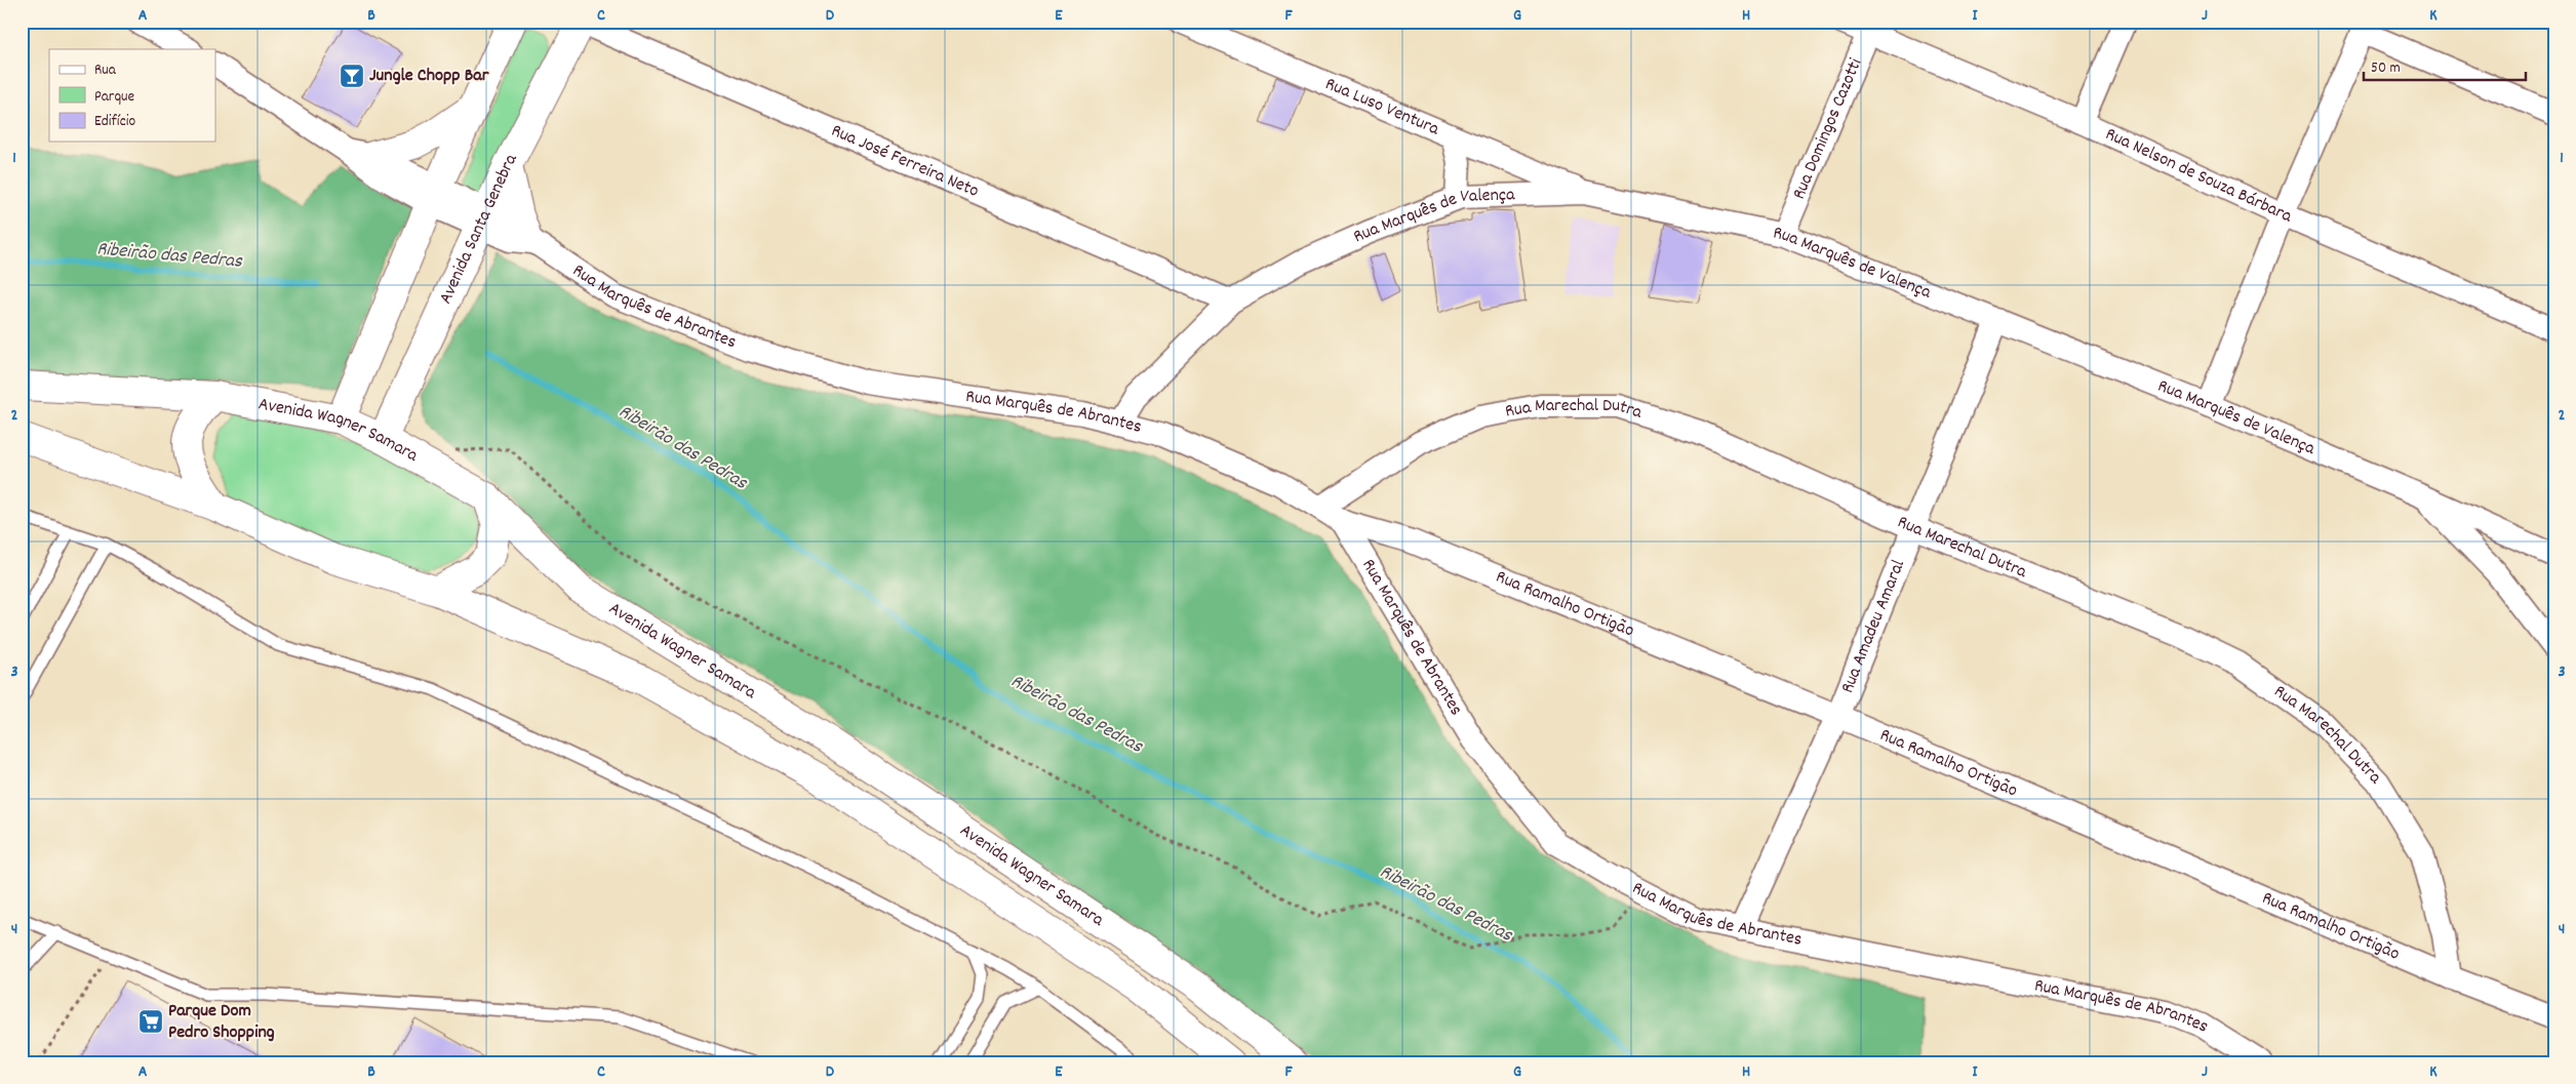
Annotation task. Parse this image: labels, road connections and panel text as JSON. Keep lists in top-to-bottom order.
{
  "streets": {
    "main road": ["Avenida Santa Genebra", "Avenida Wagner Samara"],
    "street": [
      "Rua Luso Ventura",
      "Rua Domingos Cazotti",
      "Rua José Ferreira Neto",
      "Rua Nelson de Souza Bárbara",
      "Rua Marquês de Valença",
      "Rua Marquês de Abrantes",
      "Rua Marechal Dutra",
      "Rua Ramalho Ortigão",
      "Rua Amadeu Amaral"
    ]
  },
  "crossings": [
    ["Rua Luso Ventura", "Rua Marquês de Valença"],
    ["Rua Domingos Cazotti", "Rua Nelson de Souza Bárbara"],
    ["Rua Domingos Cazotti", "Rua Marquês de Valença"],
    ["Rua José Ferreira Neto", "Rua Marquês de Valença"],
    ["Rua José Ferreira Neto", "Avenida Santa Genebra"],
    ["Rua Marquês de Valença", "Rua Marquês de Abrantes"],
    ["Rua Marquês de Valença", "Rua Amadeu Amaral"],
    ["Avenida Santa Genebra", "Rua Marquês de Abrantes"],
    ["Avenida Santa Genebra", "Avenida Wagner Samara"],
    ["Rua Marquês de Abrantes", "Rua Marechal Dutra"],
    ["Rua Marquês de Abrantes", "Rua Ramalho Ortigão"],
    ["Rua Marquês de Abrantes", "Rua Amadeu Amaral"],
    ["Rua Marechal Dutra", "Rua Ramalho Ortigão"],
    ["Rua Marechal Dutra", "Rua Amadeu Amaral"],
    ["Rua Ramalho Ortigão", "Rua Amadeu Amaral"]
  ],
  "water": ["Ribeirão das Pedras"],
  "places": {
    "bar": ["Jungle Chopp Bar"],
    "supermarket": ["Parque Dom Pedro Shopping"]
  },
  "legend": ["Rua", "Parque", "Edifício"],
  "scale_bar": "50 m",
  "grid": {
    "columns": [
      "A",
      "B",
      "C",
      "D",
      "E",
      "F",
      "G",
      "H",
      "I",
      "J",
      "K"
    ],
    "rows": [
      "1",
      "2",
      "3",
      "4"
    ]
  }
}
